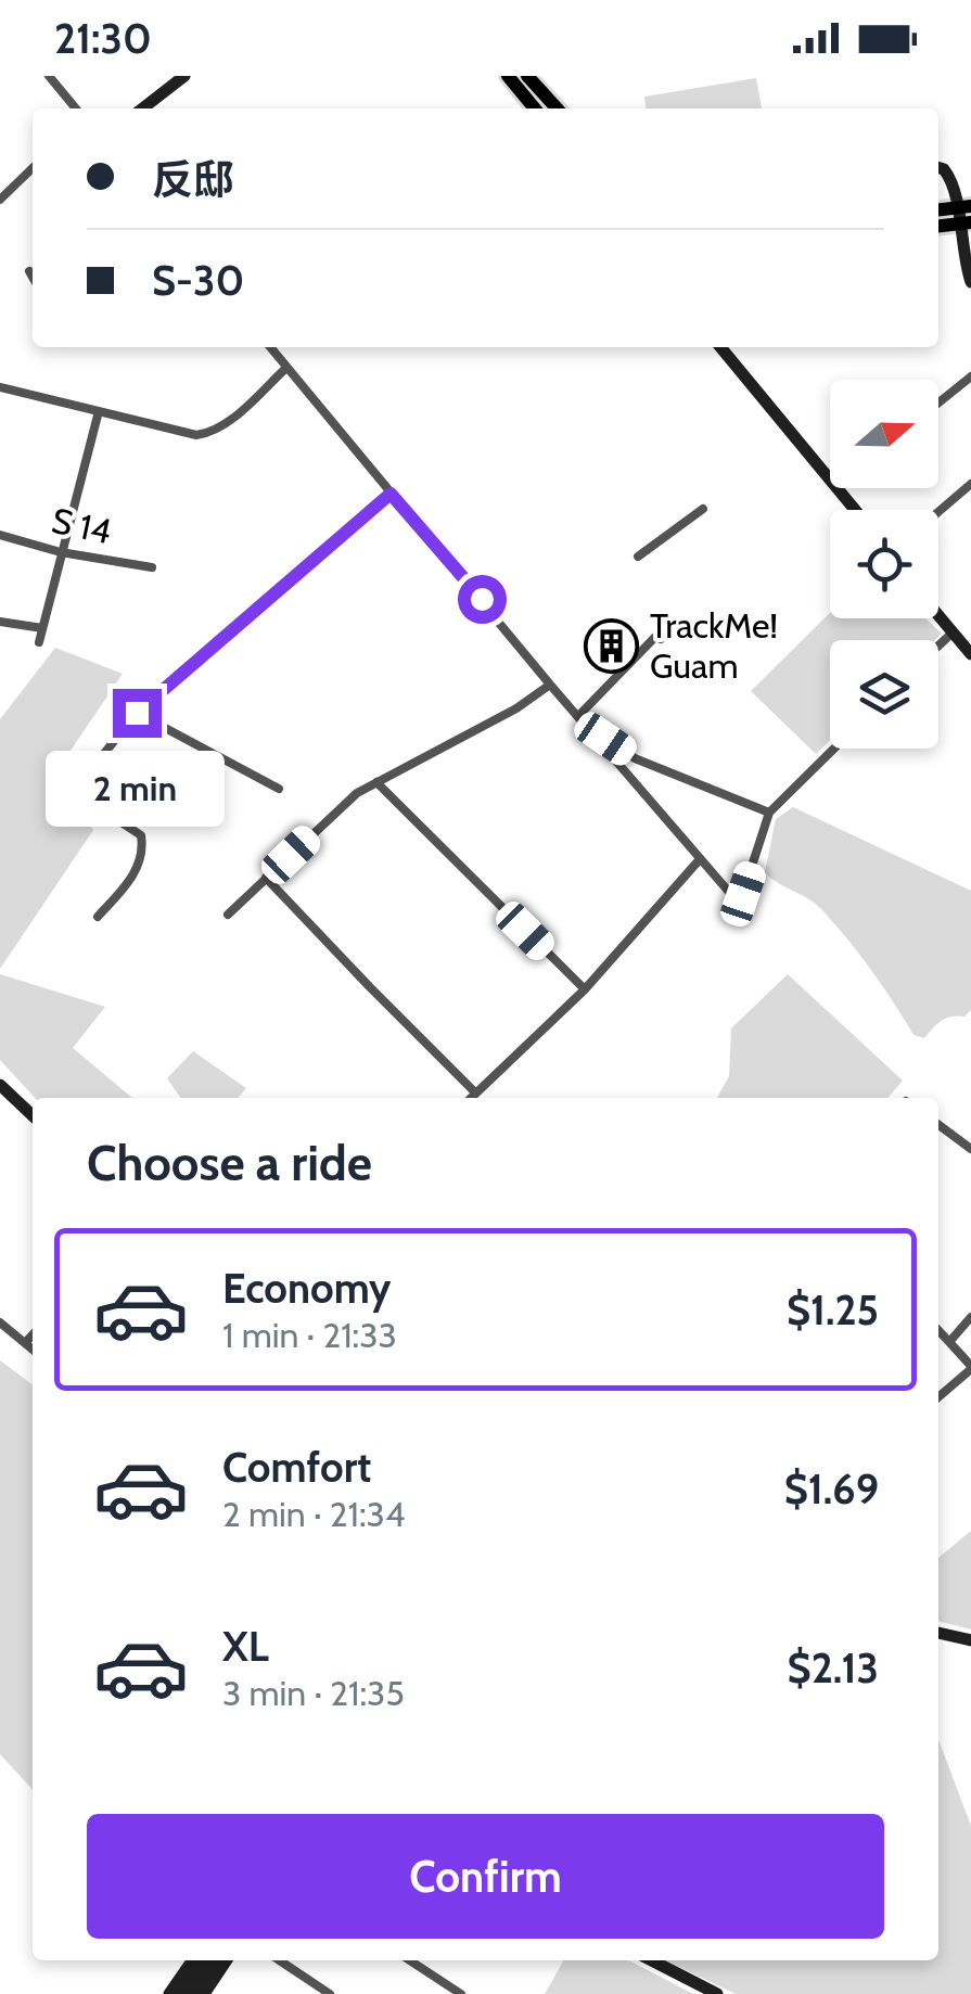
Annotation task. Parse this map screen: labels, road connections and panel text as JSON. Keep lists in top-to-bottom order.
{
  "streets": {
    "street": ["S 14"]
  },
  "places": {
    "building": ["TrackMe! Guam"]
  },
  "north": "right",
  "page": {
    "status": "21:30",
    "banner": ["反邸", "S-30"],
    "bubble": "2 min",
    "heading": "Choose a ride",
    "list": [
      {
        "name": "Economy",
        "note": "1 min · 21:33",
        "value": "$1.25"
      },
      {
        "name": "Comfort",
        "note": "2 min · 21:34",
        "value": "$1.69"
      },
      {
        "name": "XL",
        "note": "3 min · 21:35",
        "value": "$2.13"
      }
    ],
    "buttons": "Confirm"
  }
}
